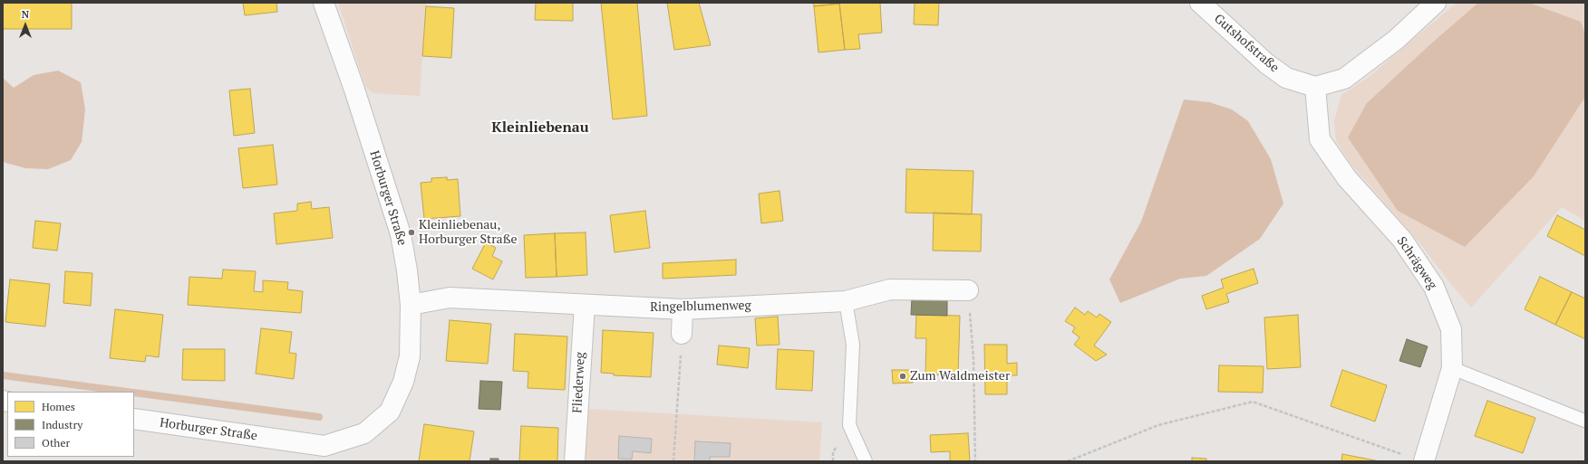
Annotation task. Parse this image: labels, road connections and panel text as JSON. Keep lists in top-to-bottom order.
{
  "streets": {
    "street": [
      "Gutshofstraße",
      "Horburger Straße",
      "Schrägweg",
      "Ringelblumenweg",
      "Fliederweg"
    ]
  },
  "crossings": [
    ["Gutshofstraße", "Schrägweg"],
    ["Horburger Straße", "Ringelblumenweg"],
    ["Ringelblumenweg", "Fliederweg"]
  ],
  "districts": ["Kleinliebenau"],
  "places": ["Kleinliebenau, Horburger Straße", "Zum Waldmeister"],
  "legend": ["Homes", "Industry", "Other"],
  "north": "top"
}
